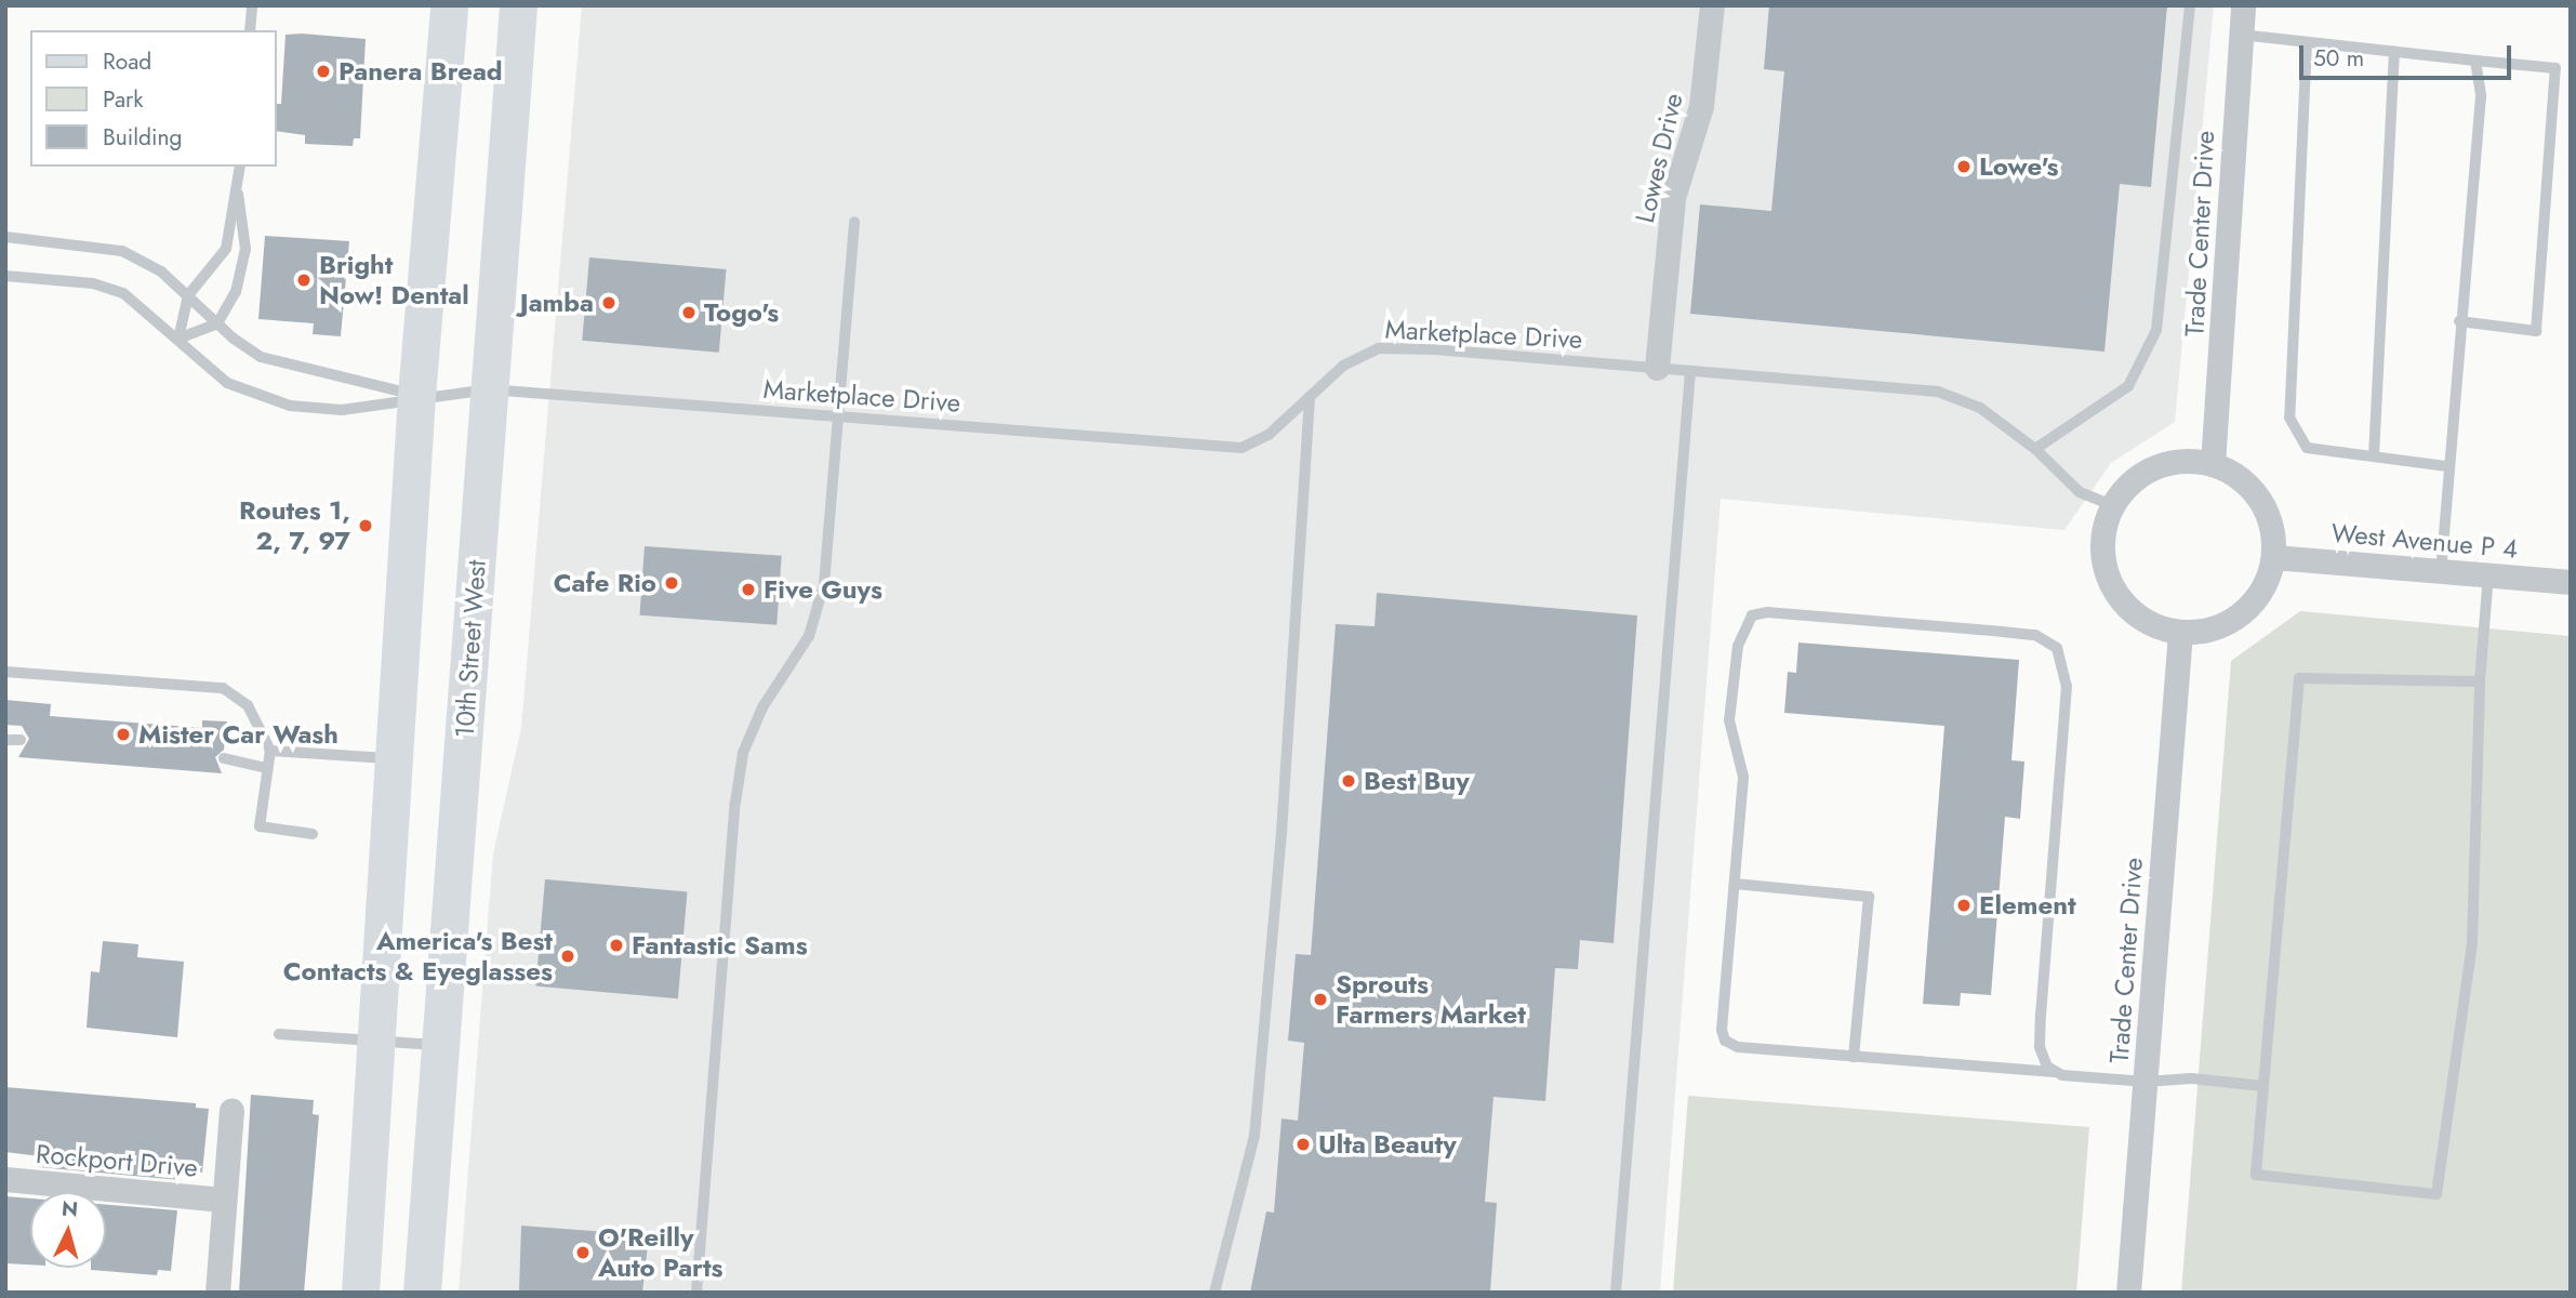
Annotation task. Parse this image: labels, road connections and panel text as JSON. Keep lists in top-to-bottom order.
{
  "streets": {
    "main road": ["10th Street West"],
    "street": [
      "Lowes Drive",
      "Trade Center Drive",
      "West Avenue P 4",
      "Rockport Drive"
    ],
    "lane": ["Marketplace Drive"]
  },
  "crossings": [
    ["Lowes Drive", "Marketplace Drive"],
    ["Trade Center Drive", "Marketplace Drive"],
    ["Trade Center Drive", "West Avenue P 4"],
    ["Marketplace Drive", "West Avenue P 4"],
    ["Marketplace Drive", "10th Street West"]
  ],
  "places": [
    "Panera Bread",
    "Lowe's",
    "Bright Now! Dental",
    "Jamba",
    "Togo's",
    "Routes 1, 2, 7, 97",
    "Cafe Rio",
    "Five Guys",
    "Mister Car Wash",
    "Best Buy",
    "Element",
    "Fantastic Sams",
    "America's Best Contacts & Eyeglasses",
    "Sprouts Farmers Market",
    "Ulta Beauty",
    "O'Reilly Auto Parts"
  ],
  "legend": ["Road", "Park", "Building"],
  "scale_bar": "50 m",
  "north": "top"
}
